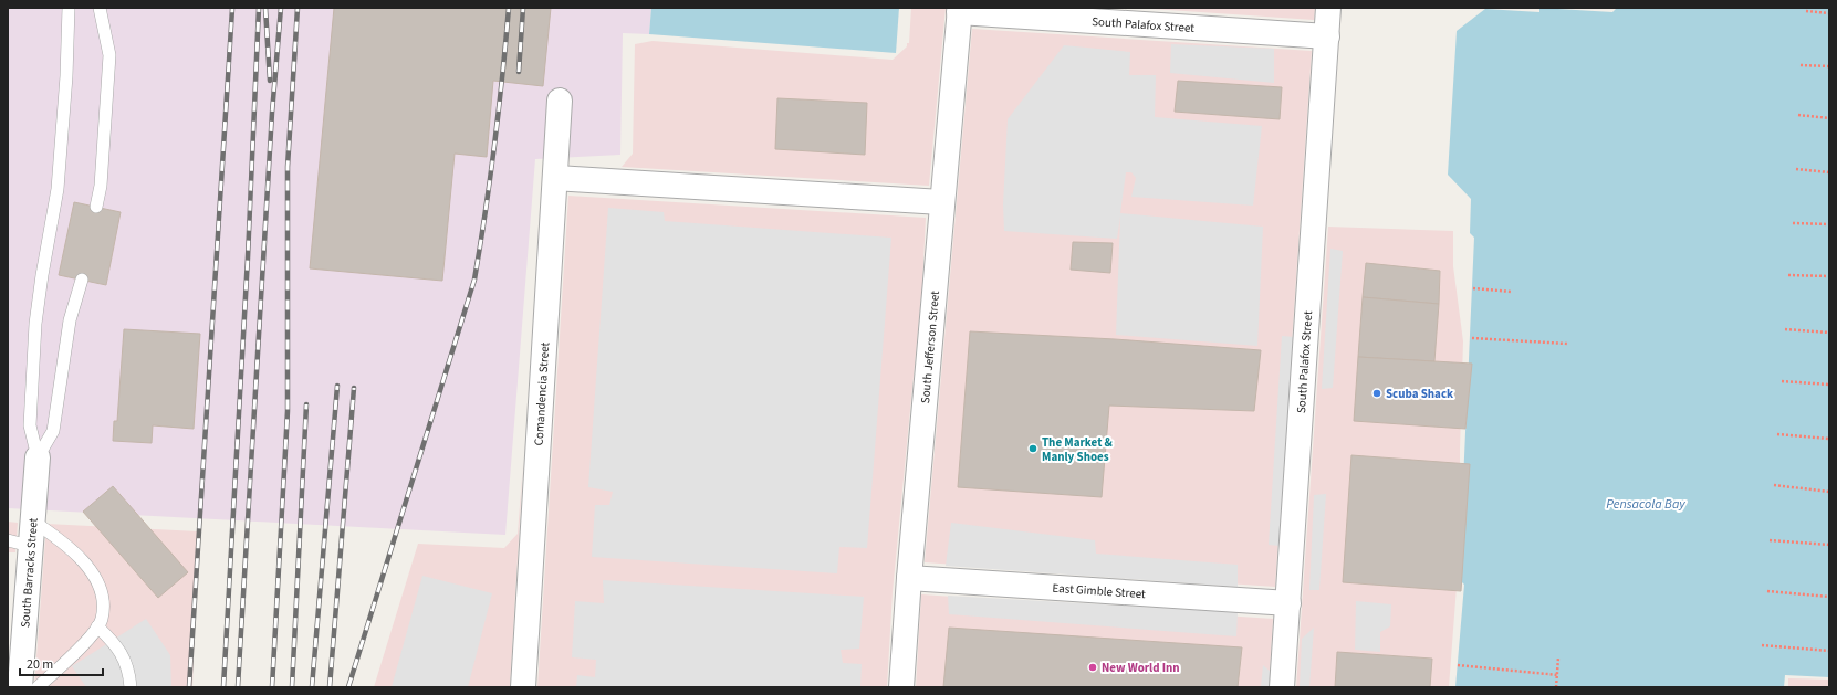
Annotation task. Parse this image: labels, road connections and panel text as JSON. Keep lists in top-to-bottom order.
{
  "streets": {
    "street": [
      "South Palafox Street",
      "South Jefferson Street",
      "Comandencia Street",
      "South Barracks Street",
      "East Gimble Street"
    ]
  },
  "crossings": [
    ["South Palafox Street", "South Jefferson Street"],
    ["South Palafox Street", "East Gimble Street"],
    ["South Jefferson Street", "East Gimble Street"]
  ],
  "water": ["Pensacola Bay"],
  "places": ["Scuba Shack", "The Market & Manly Shoes", "New World Inn"],
  "scale_bar": "20 m"
}
